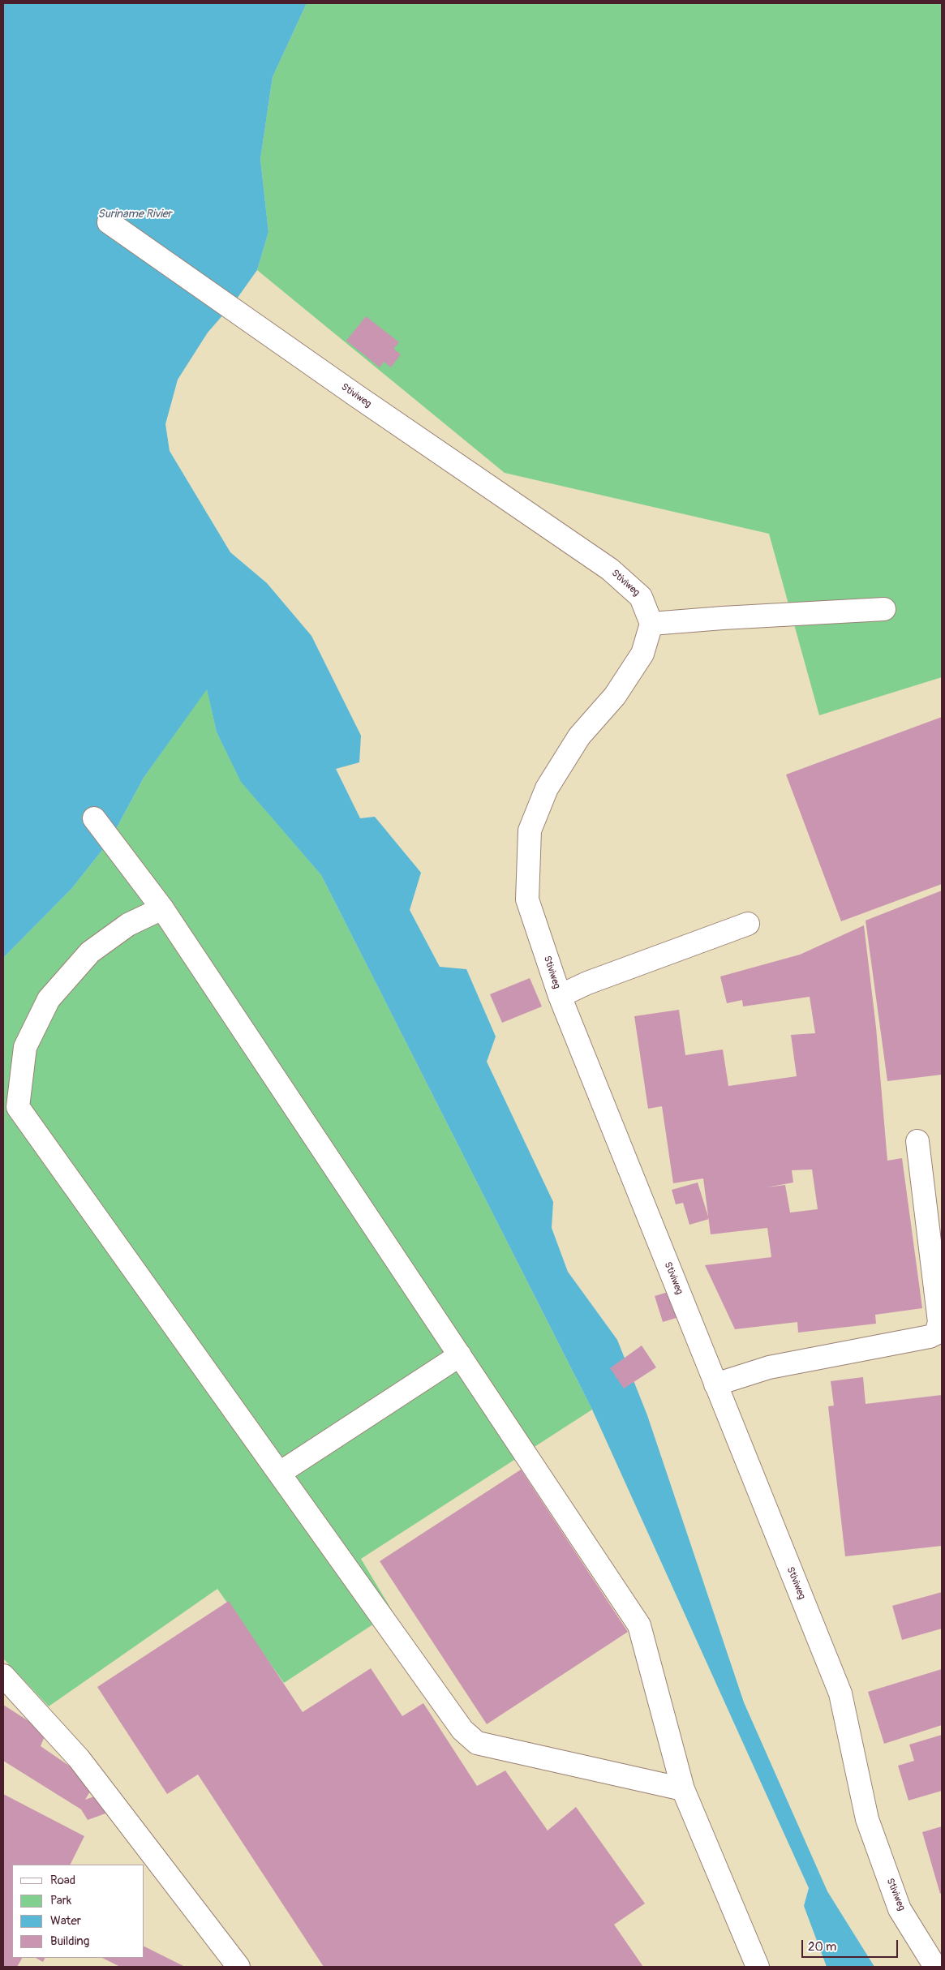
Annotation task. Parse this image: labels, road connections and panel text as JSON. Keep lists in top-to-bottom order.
{
  "streets": {
    "street": ["Stiviweg"]
  },
  "water": ["Suriname Rivier"],
  "legend": [
    "Road",
    "Park",
    "Water",
    "Building"
  ],
  "scale_bar": "20 m"
}
